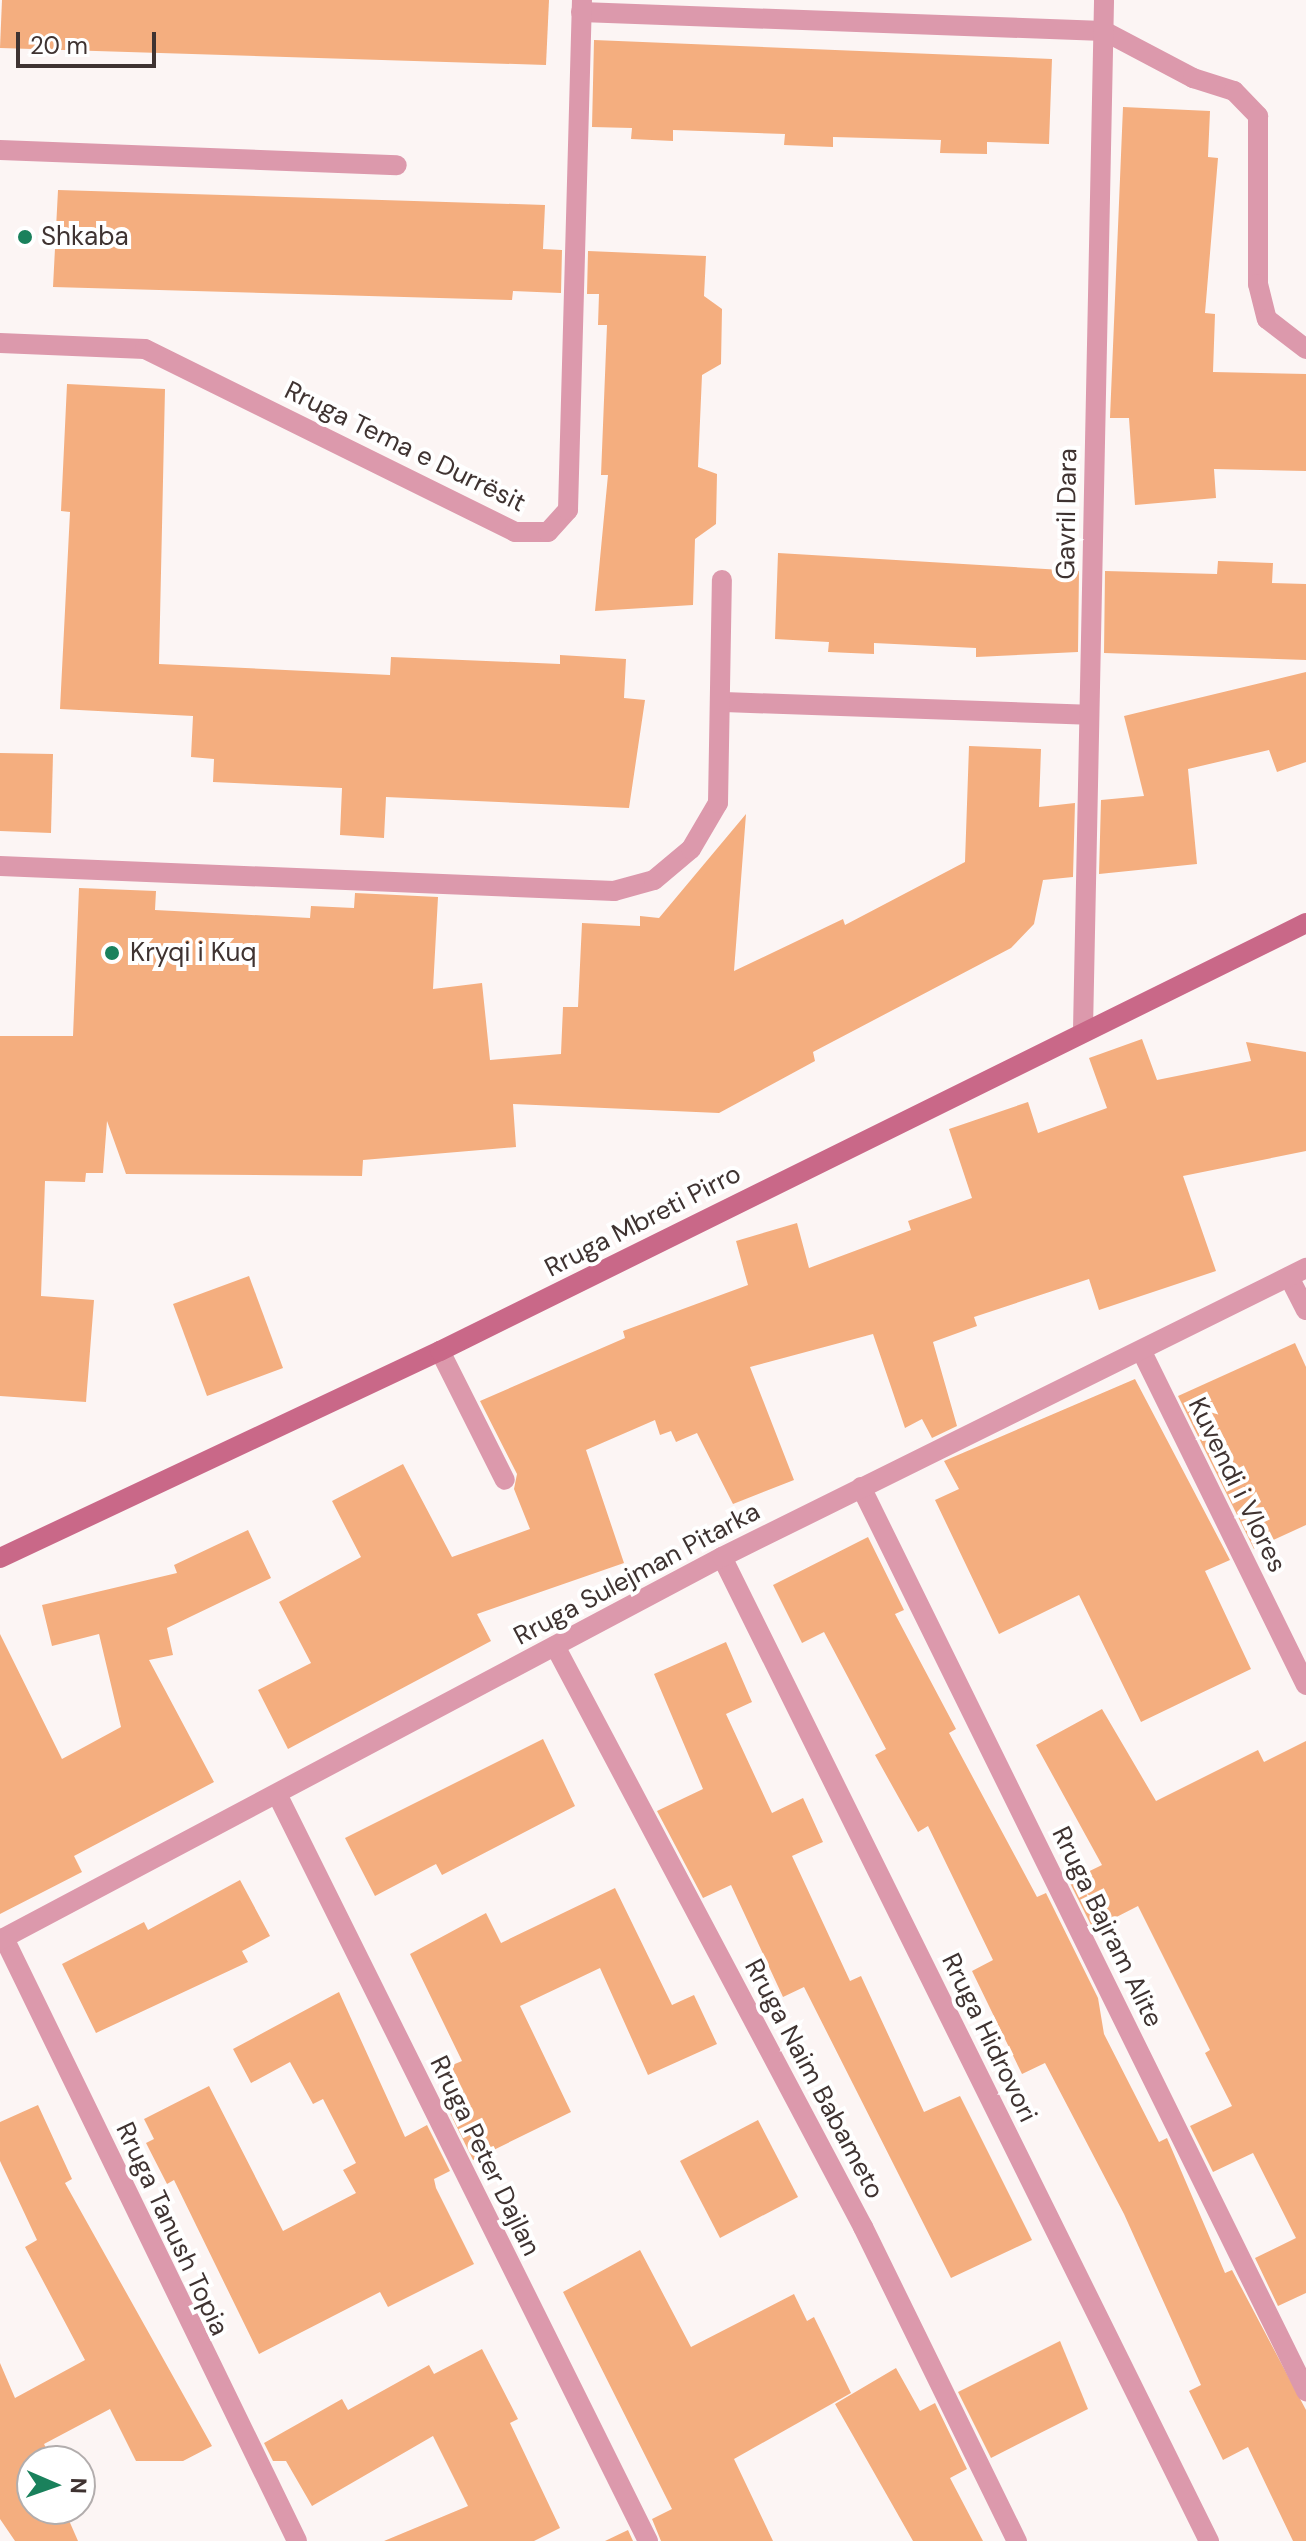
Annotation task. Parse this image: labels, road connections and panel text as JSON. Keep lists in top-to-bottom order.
{
  "streets": {
    "main road": ["Rruga Mbreti Pirro"],
    "street": [
      "Rruga Tema e Durrësit",
      "Gavril Dara",
      "Kuvendi i Vlores",
      "Rruga Sulejman Pitarka",
      "Rruga Bajram Alite",
      "Rruga Hidrovori",
      "Rruga Naim Babameto",
      "Rruga Peter Dajlan",
      "Rruga Tanush Topia"
    ]
  },
  "crossings": [
    ["Gavril Dara", "Rruga Mbreti Pirro"],
    ["Kuvendi i Vlores", "Rruga Sulejman Pitarka"],
    ["Rruga Sulejman Pitarka", "Rruga Bajram Alite"],
    ["Rruga Sulejman Pitarka", "Rruga Hidrovori"],
    ["Rruga Sulejman Pitarka", "Rruga Naim Babameto"],
    ["Rruga Sulejman Pitarka", "Rruga Peter Dajlan"],
    ["Rruga Sulejman Pitarka", "Rruga Tanush Topia"]
  ],
  "places": ["Shkaba", "Kryqi i Kuq"],
  "scale_bar": "20 m",
  "north": "right"
}
